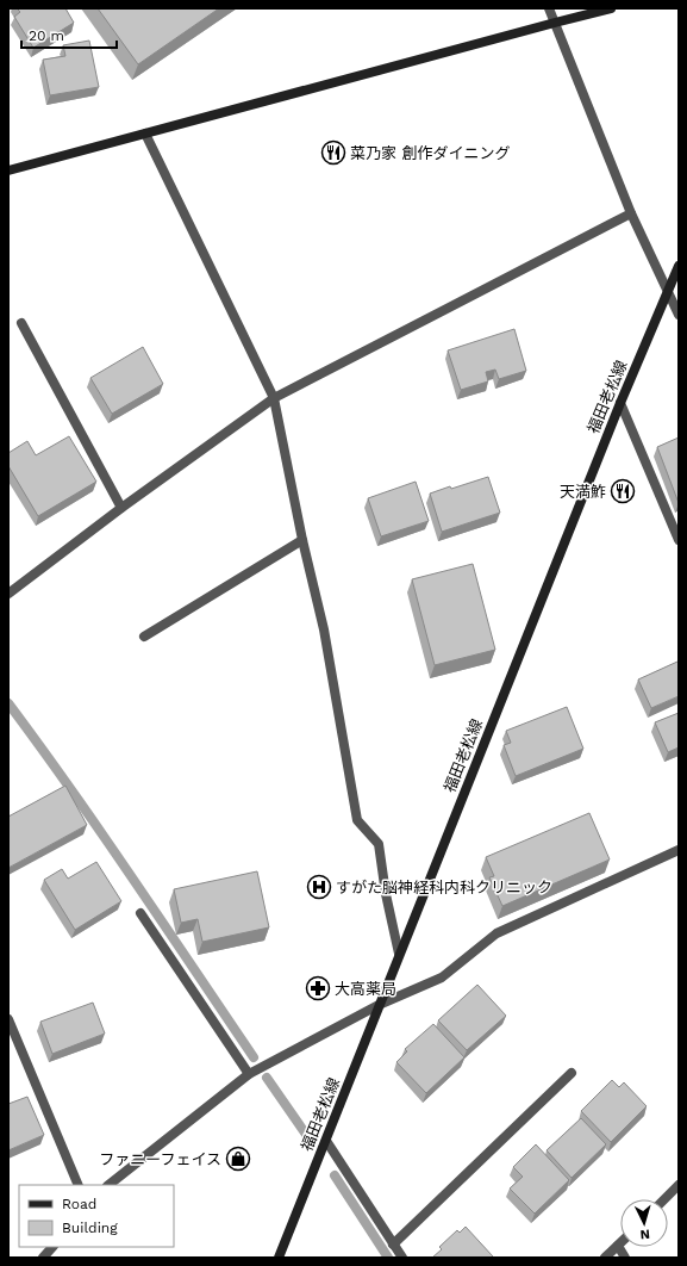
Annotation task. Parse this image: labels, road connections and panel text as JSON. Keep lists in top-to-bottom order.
{
  "streets": {
    "main road": ["福田老松線"]
  },
  "places": {
    "restaurant": ["菜乃家 創作ダイニング", "天満鮓"],
    "hospital": ["すがた脳神経科内科クリニック"],
    "pharmacy": ["大高薬局"],
    "shop": ["ファニーフェイス"]
  },
  "legend": ["Road", "Building"],
  "scale_bar": "20 m",
  "north": "bottom"
}
